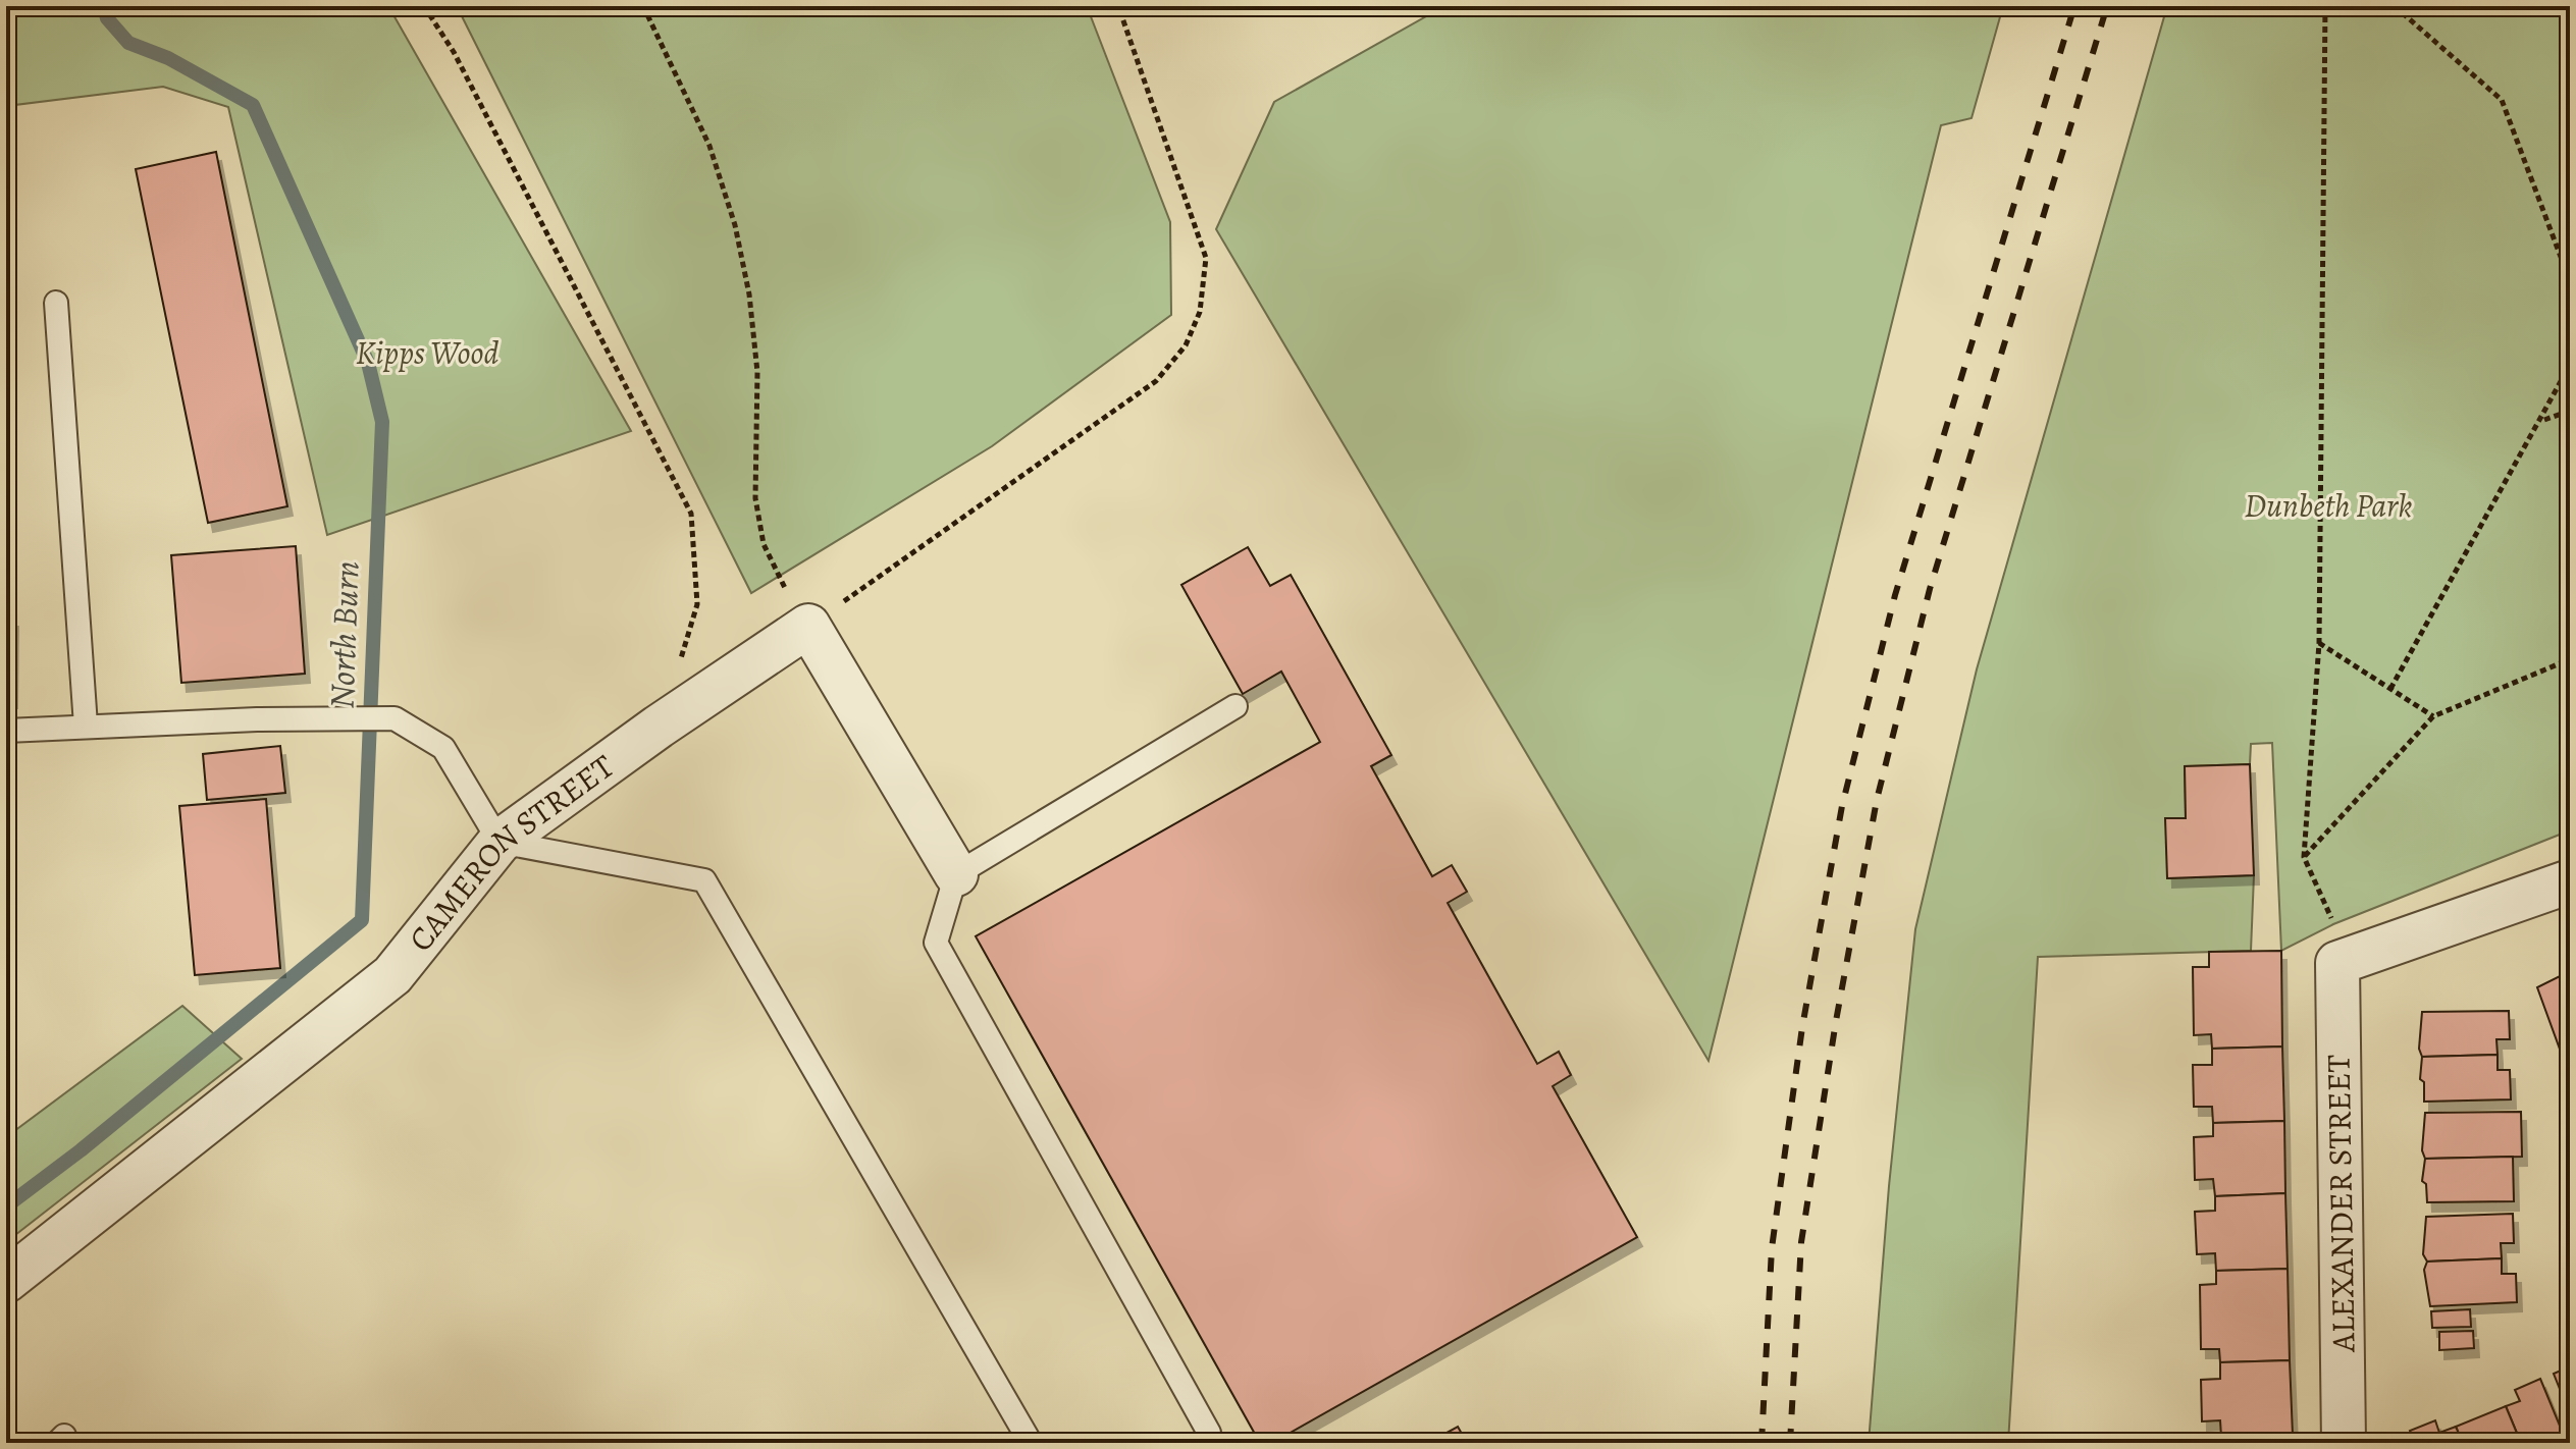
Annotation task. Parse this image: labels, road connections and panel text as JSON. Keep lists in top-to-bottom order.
{
  "streets": {
    "street": ["CAMERON STREET", "ALEXANDER STREET"]
  },
  "water": ["North Burn"],
  "parks": ["Kipps Wood", "Dunbeth Park"]
}
